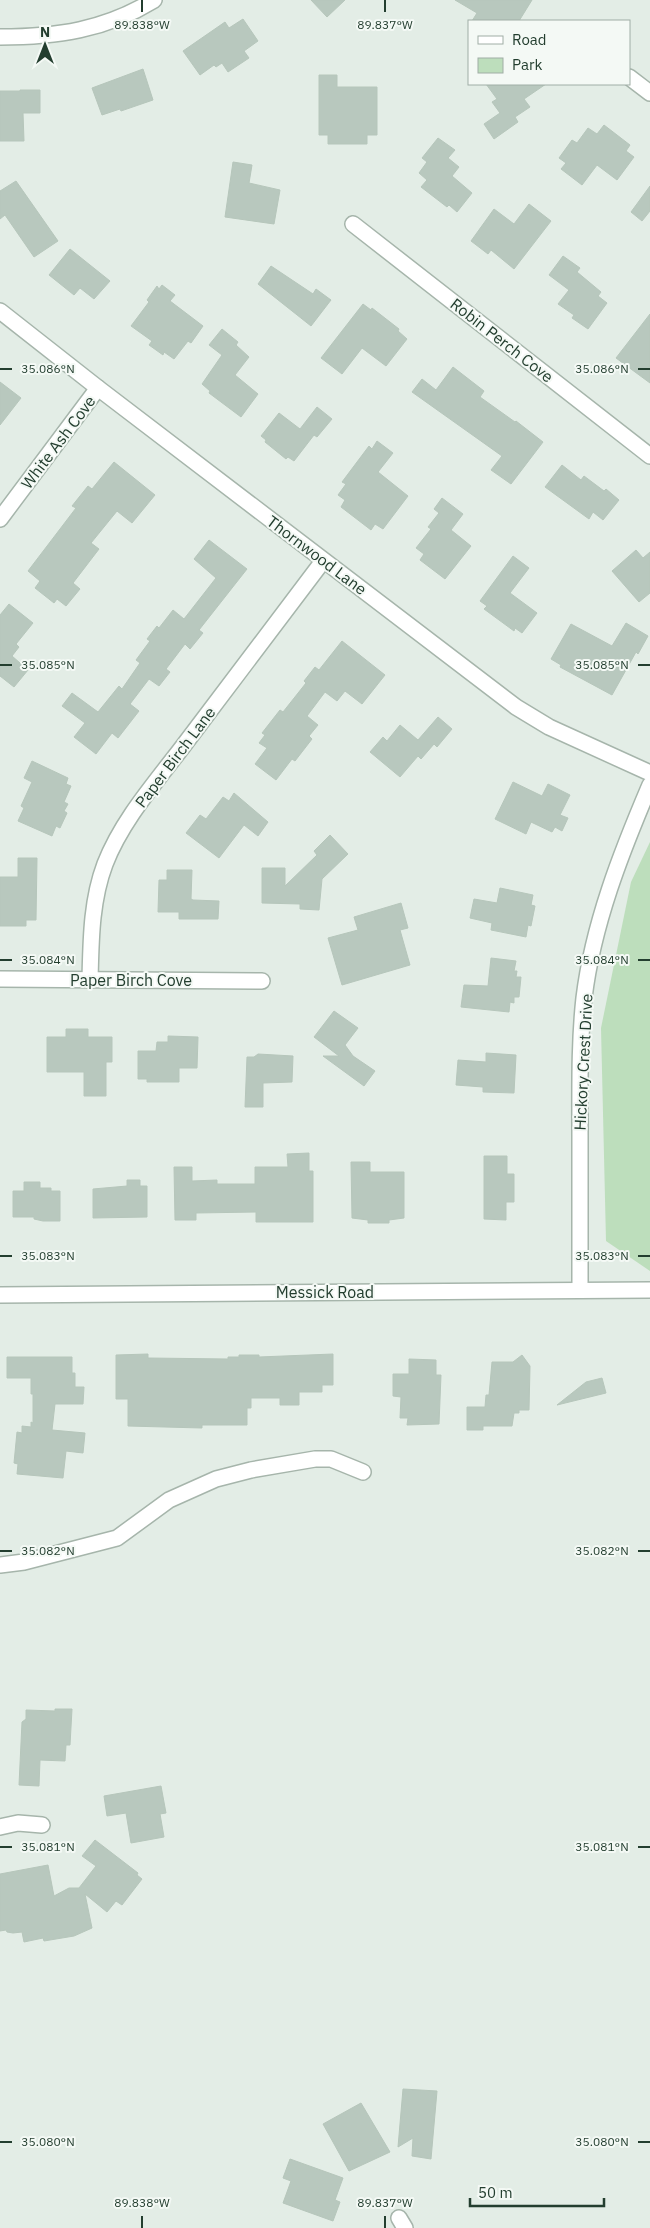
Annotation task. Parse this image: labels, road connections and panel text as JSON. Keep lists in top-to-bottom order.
{
  "streets": {
    "street": [
      "Robin Perch Cove",
      "White Ash Cove",
      "Thornwood Lane",
      "Paper Birch Lane",
      "Paper Birch Cove",
      "Hickory Crest Drive",
      "Messick Road"
    ]
  },
  "crossings": [
    ["White Ash Cove", "Thornwood Lane"],
    ["Thornwood Lane", "Paper Birch Lane"],
    ["Paper Birch Lane", "Paper Birch Cove"],
    ["Hickory Crest Drive", "Messick Road"]
  ],
  "legend": ["Road", "Park"],
  "scale_bar": "50 m",
  "north": "top",
  "coordinates": [
    "89.838°W",
    "89.837°W",
    "35.086°N",
    "35.085°N",
    "35.084°N",
    "35.083°N",
    "35.082°N",
    "35.081°N",
    "35.080°N"
  ]
}
